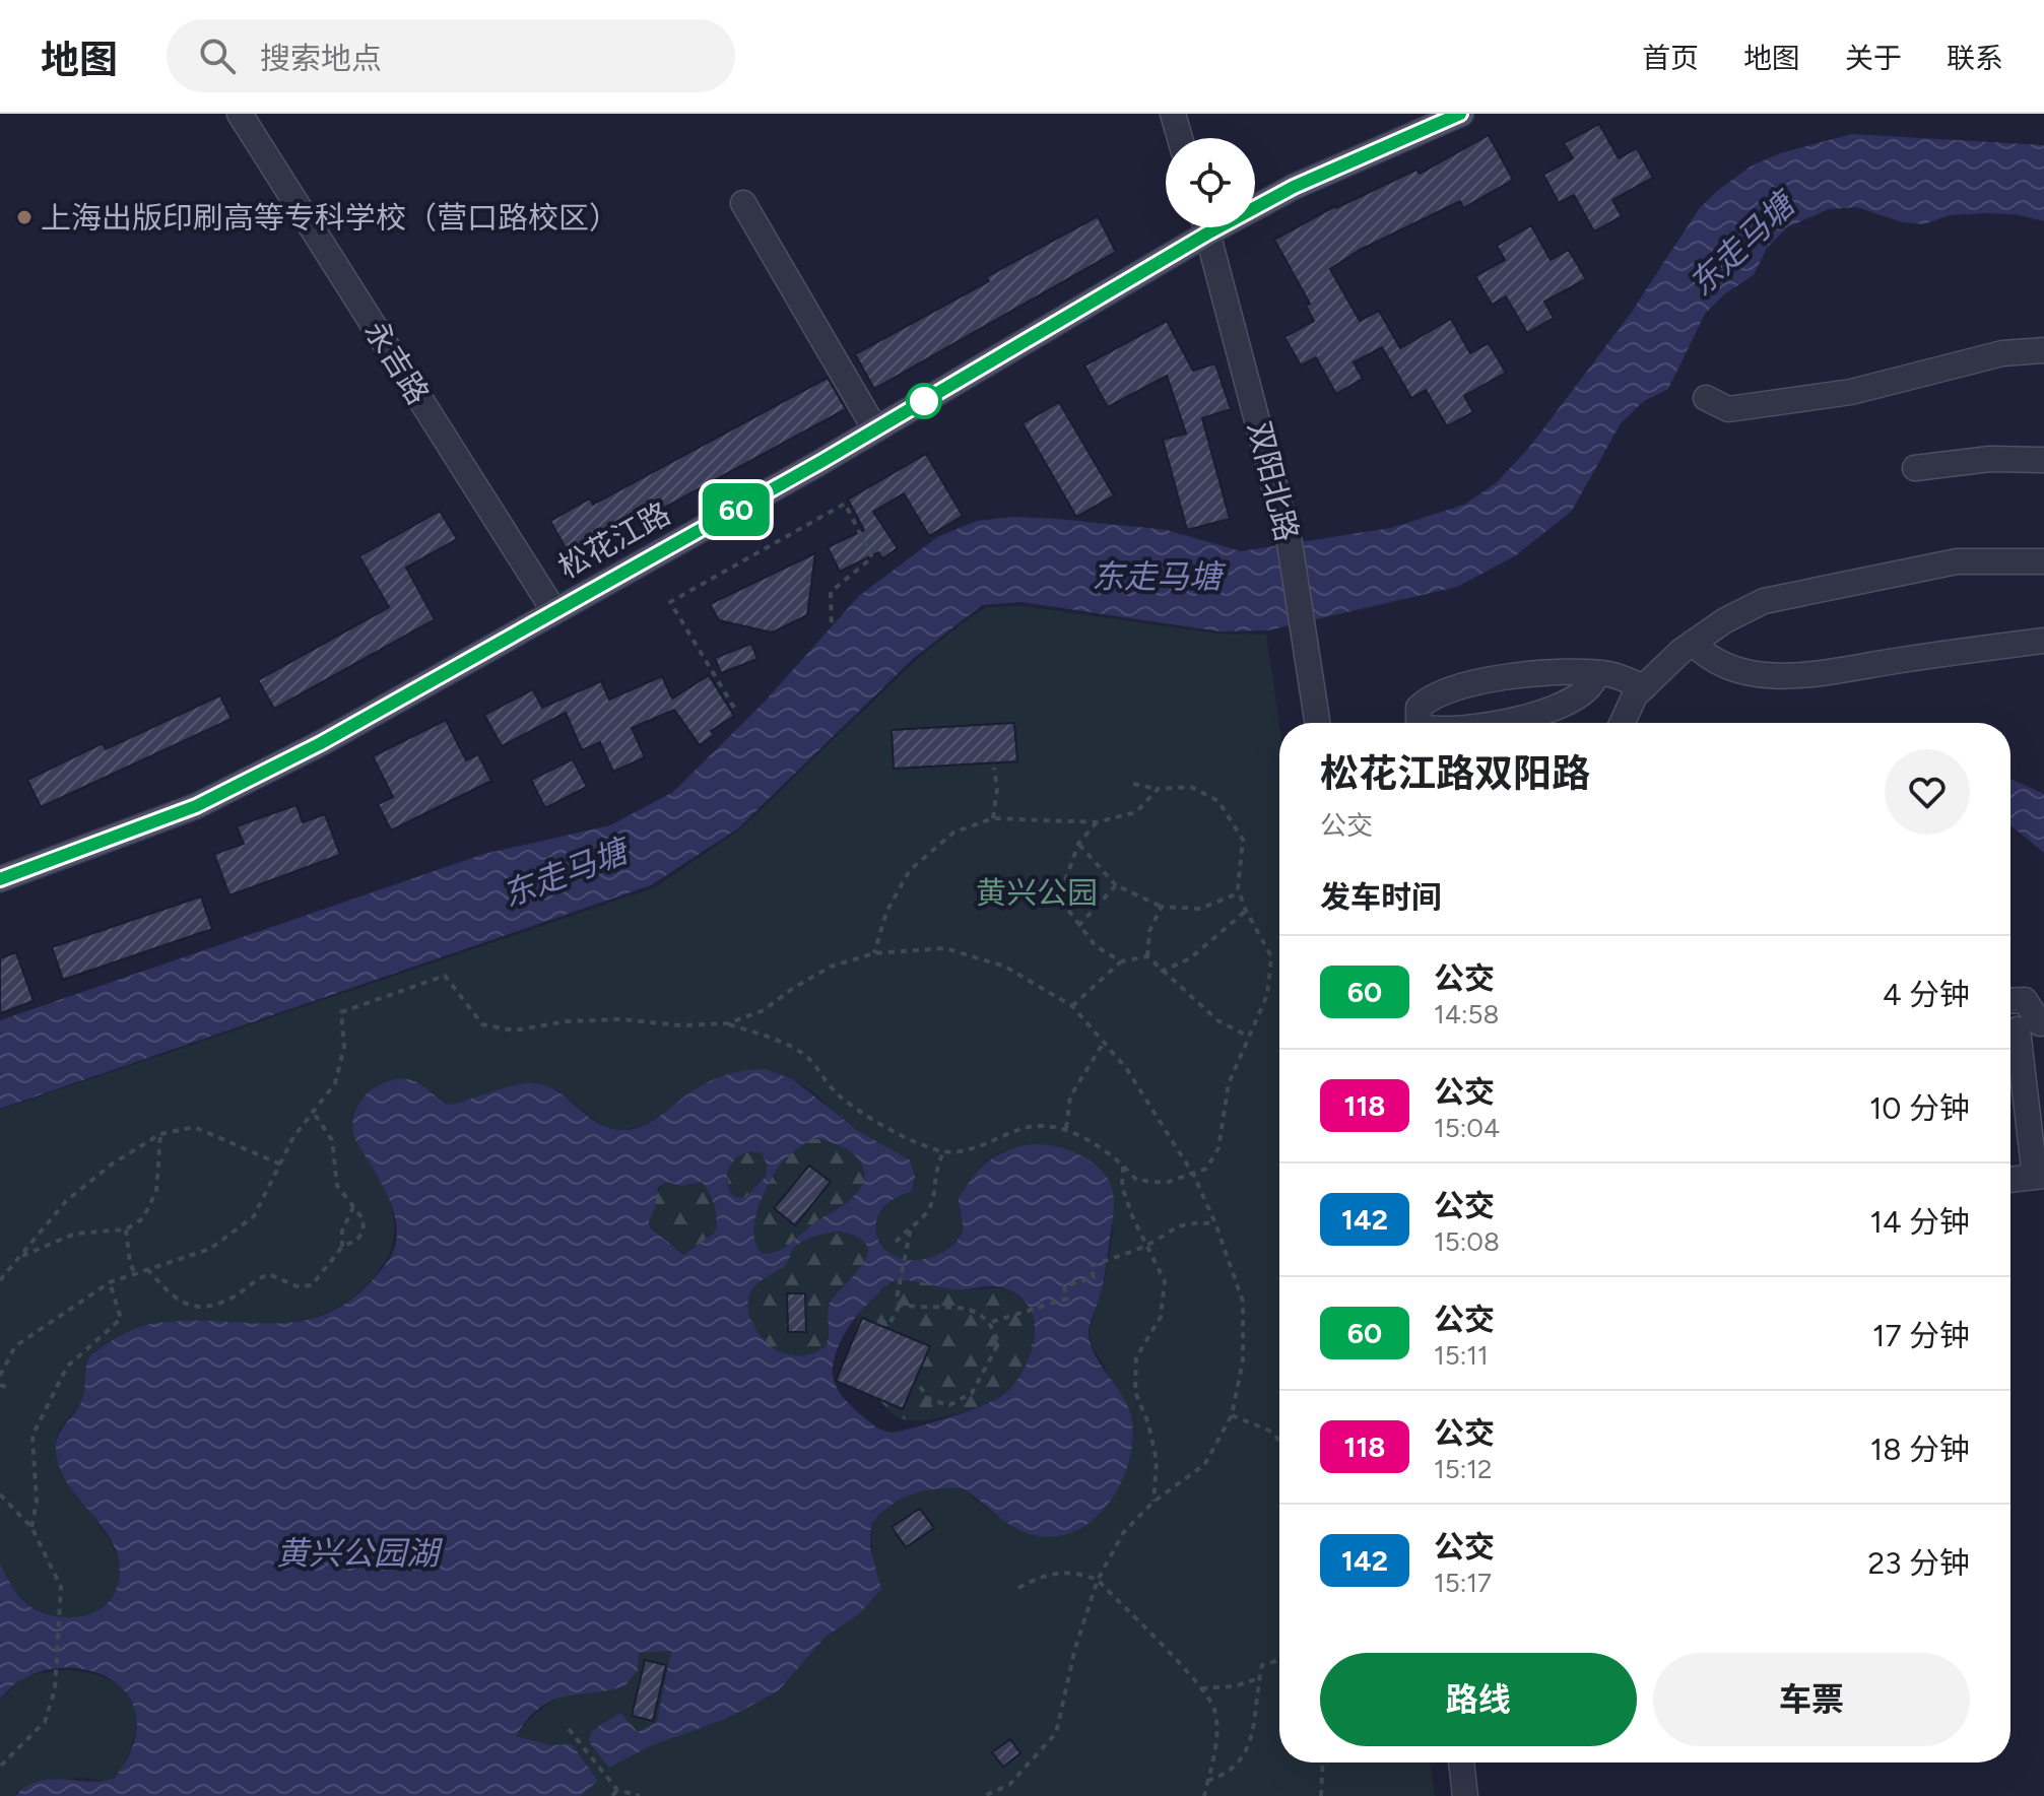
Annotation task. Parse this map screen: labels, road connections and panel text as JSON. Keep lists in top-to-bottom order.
{
  "streets": {
    "main road": ["松花江路"],
    "street": ["永吉路", "双阳北路"]
  },
  "crossings": [
    ["永吉路", "松花江路"]
  ],
  "water": ["东走马塘", "黄兴公园湖"],
  "parks": ["黄兴公园"],
  "places": ["上海出版印刷高等专科学校（营口路校区）"],
  "lines": ["bus line 60"],
  "page": {
    "header": "地图",
    "search": "搜索地点",
    "nav": [
      "首页",
      "地图",
      "关于",
      "联系"
    ],
    "on_map": "60",
    "heading": [
      ["松花江路双阳路", "公交"],
      "发车时间"
    ],
    "list": [
      {
        "mark": "60",
        "name": "公交",
        "note": "14:58",
        "value": "4 分钟"
      },
      {
        "mark": "118",
        "name": "公交",
        "note": "15:04",
        "value": "10 分钟"
      },
      {
        "mark": "142",
        "name": "公交",
        "note": "15:08",
        "value": "14 分钟"
      },
      {
        "mark": "60",
        "name": "公交",
        "note": "15:11",
        "value": "17 分钟"
      },
      {
        "mark": "118",
        "name": "公交",
        "note": "15:12",
        "value": "18 分钟"
      },
      {
        "mark": "142",
        "name": "公交",
        "note": "15:17",
        "value": "23 分钟"
      }
    ],
    "buttons": ["路线", "车票"]
  }
}
